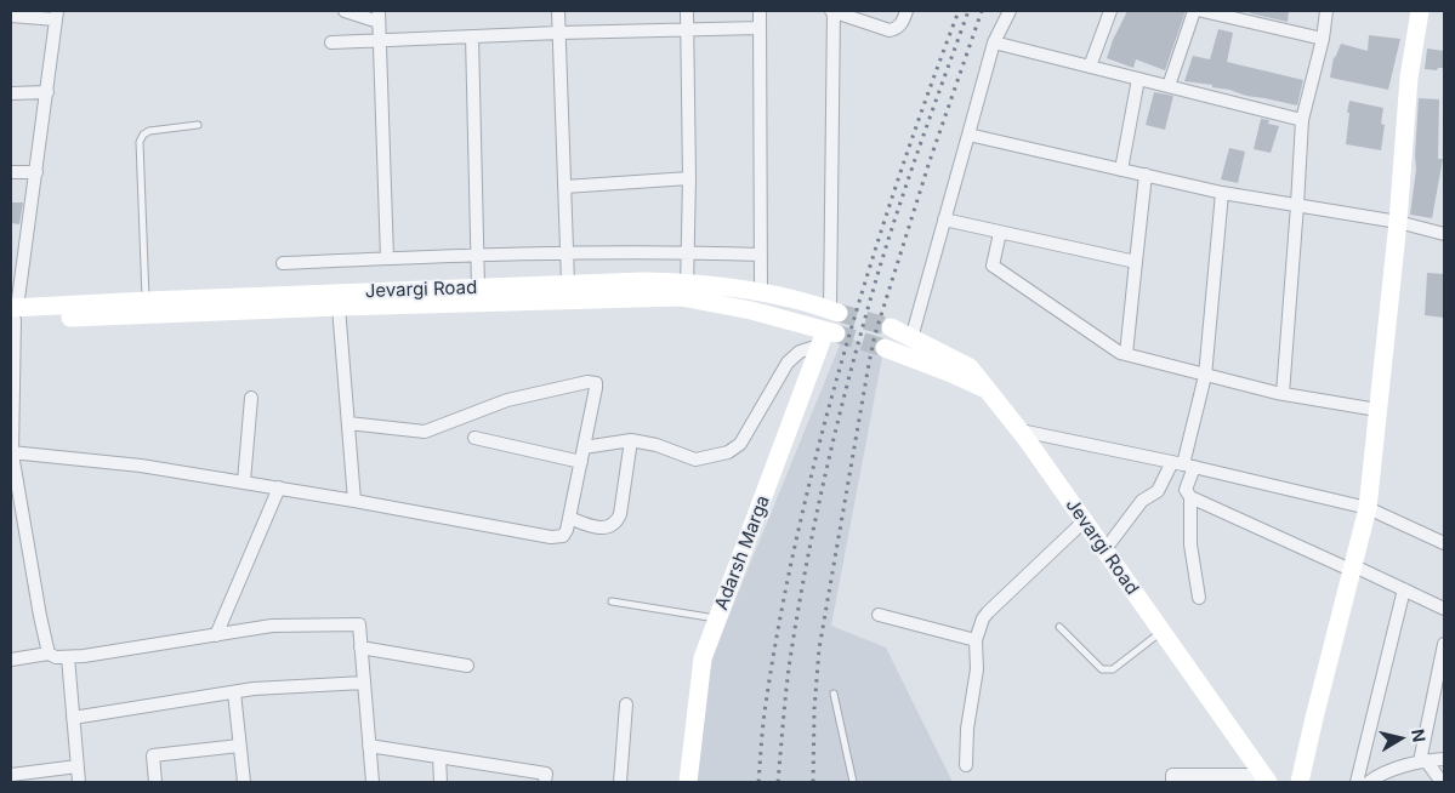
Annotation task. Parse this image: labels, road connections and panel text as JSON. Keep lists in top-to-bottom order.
{
  "streets": {
    "main road": ["Jevargi Road", "Adarsh Marga"]
  },
  "north": "right"
}
